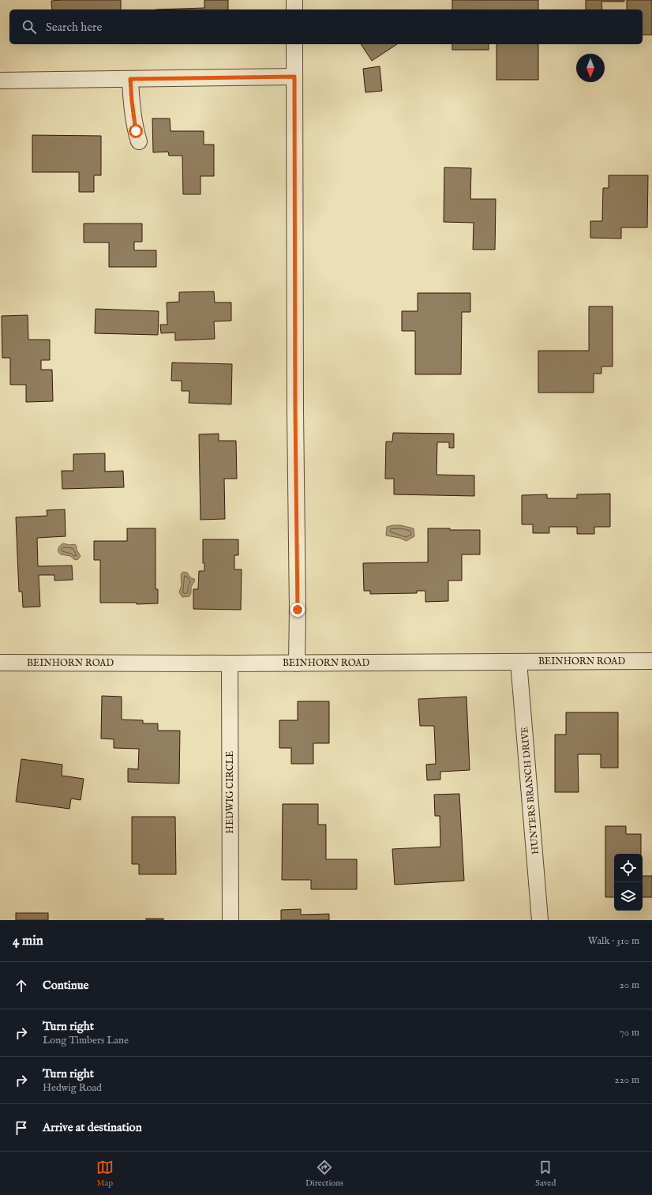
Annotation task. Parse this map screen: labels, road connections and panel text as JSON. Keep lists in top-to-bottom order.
{
  "streets": {
    "street": ["BEINHORN ROAD", "HUNTERS BRANCH DRIVE", "HEDWIG CIRCLE"]
  },
  "crossings": [
    ["BEINHORN ROAD", "HUNTERS BRANCH DRIVE"],
    ["BEINHORN ROAD", "HEDWIG CIRCLE"]
  ],
  "north": "bottom",
  "page": {
    "search": "Search here",
    "heading": ["4 min", "Walk · 310 m"],
    "list": [
      ["Continue", "20 m"],
      ["Turn right", "Long Timbers Lane", "70 m"],
      ["Turn right", "Hedwig Road", "220 m"],
      "Arrive at destination"
    ],
    "nav": ["Map", "Directions", "Saved"]
  }
}
